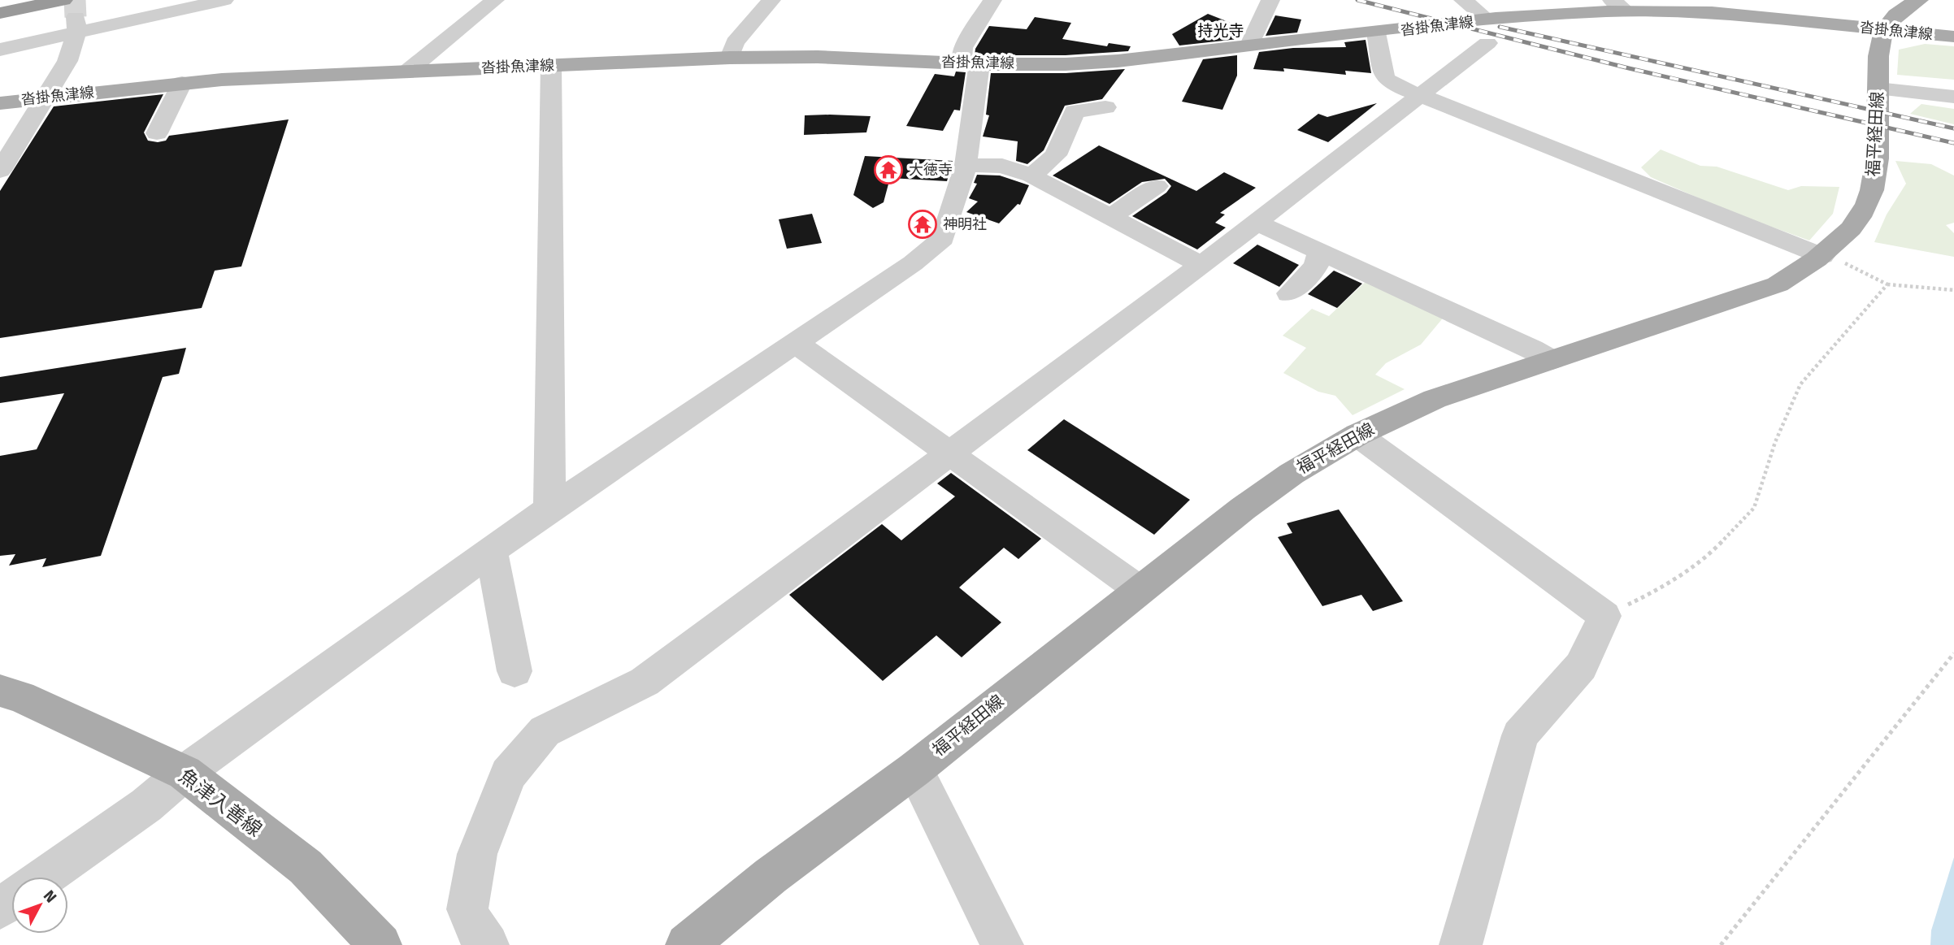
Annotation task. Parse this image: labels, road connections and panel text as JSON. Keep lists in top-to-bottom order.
{
  "streets": {
    "main road": ["沓掛魚津線", "福平経田線", "魚津入善線"]
  },
  "crossings": [
    ["沓掛魚津線", "福平経田線"]
  ],
  "districts": ["持光寺"],
  "places": {
    "temple": ["大徳寺", "神明社"]
  },
  "north": "top right"
}
